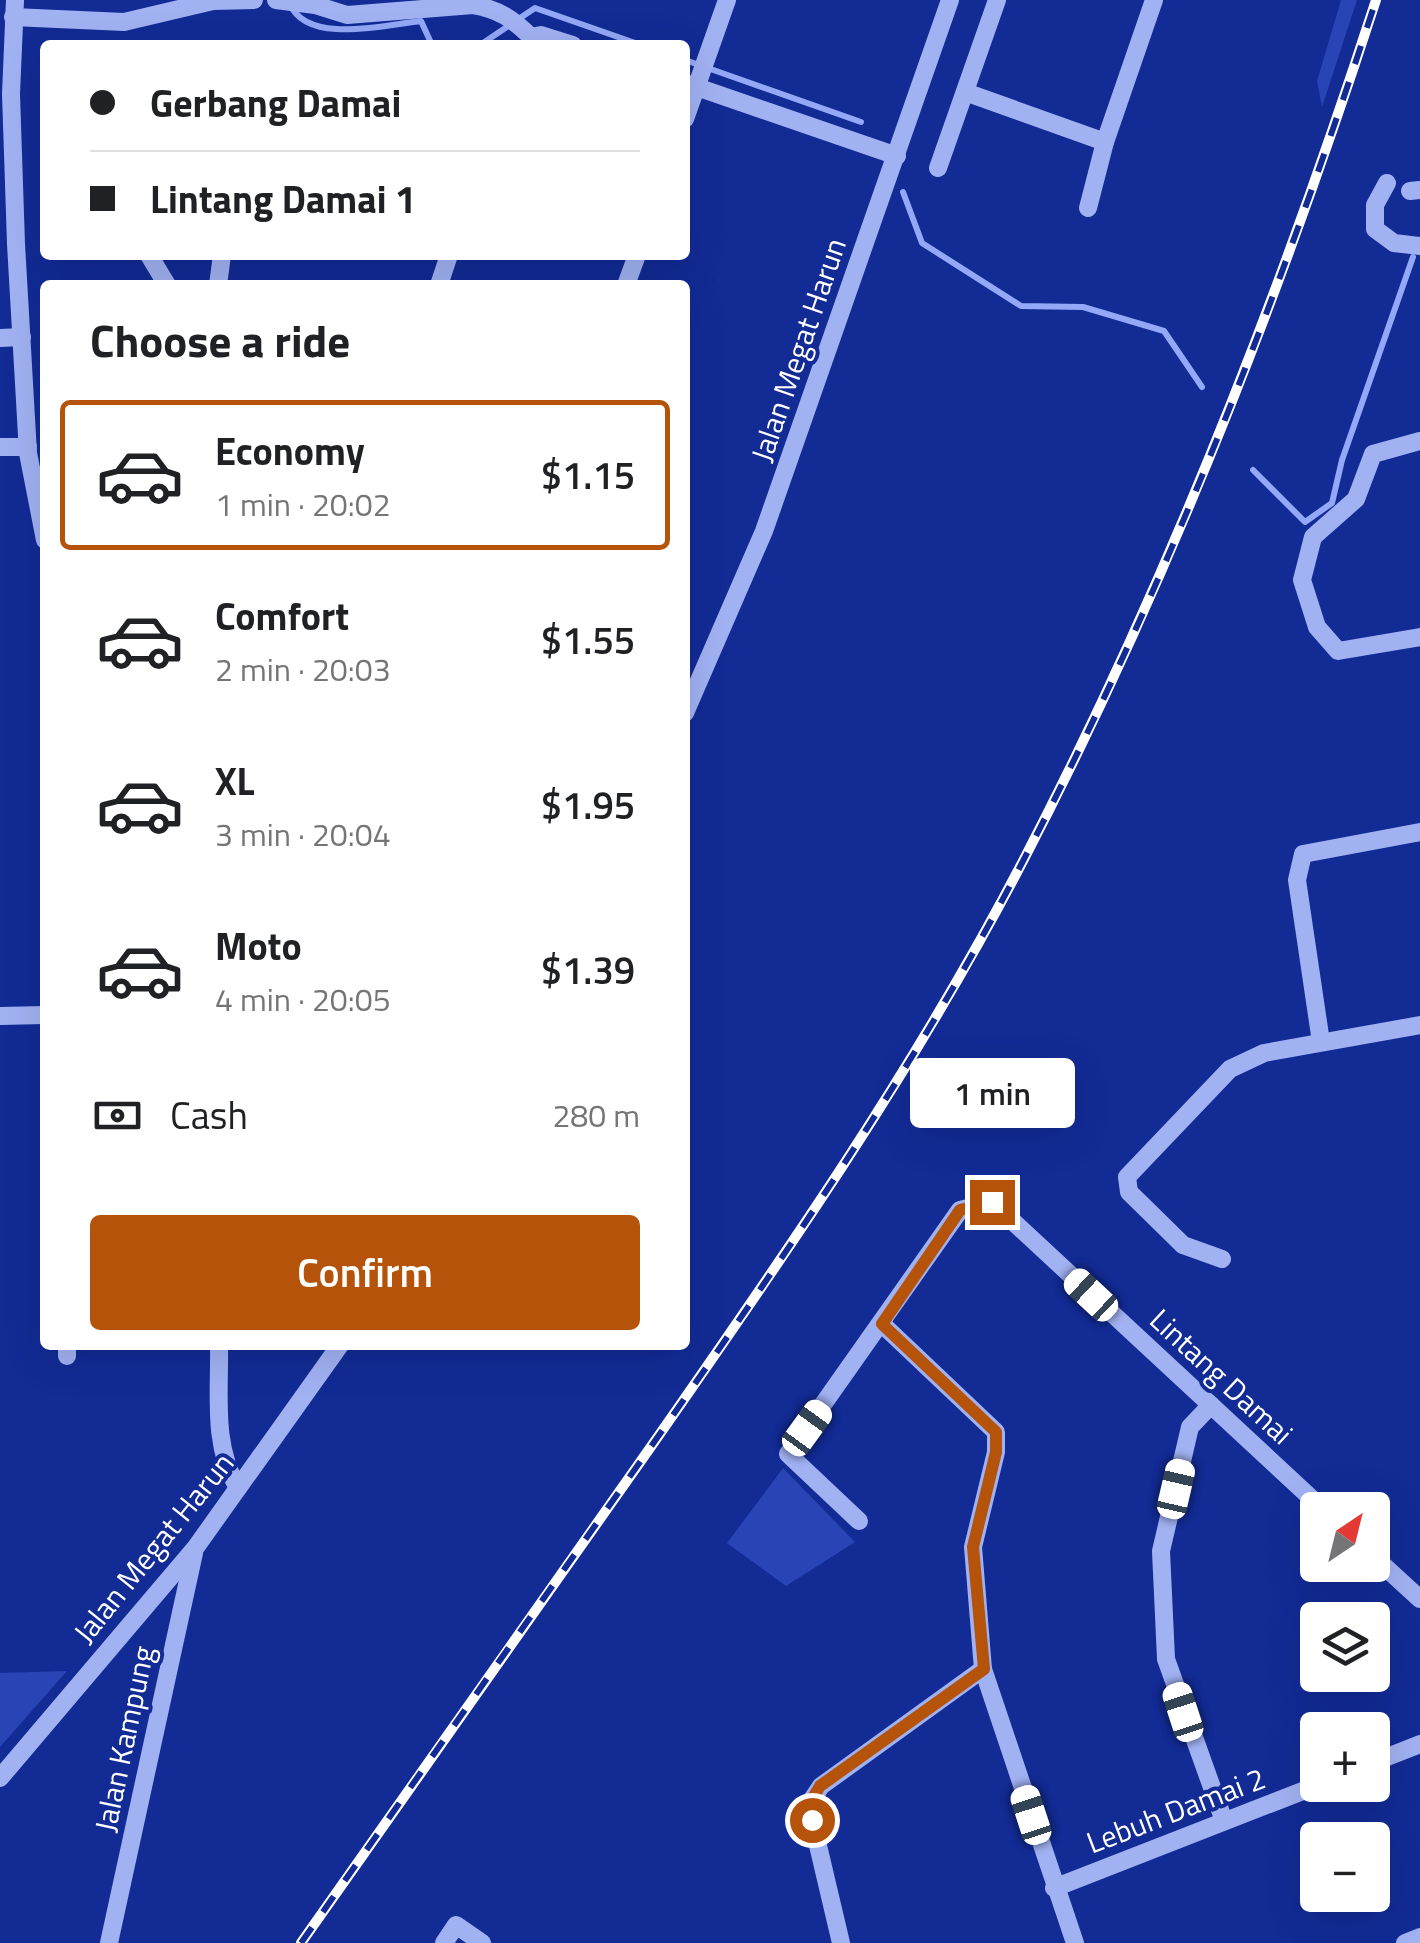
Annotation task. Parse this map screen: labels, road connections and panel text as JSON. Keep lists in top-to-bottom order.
{
  "streets": {
    "street": [
      "Jalan Megat Harun",
      "Lintang Damai",
      "Jalan Kampung",
      "Lebuh Damai 2"
    ]
  },
  "crossings": [
    ["Jalan Megat Harun", "Jalan Kampung"]
  ],
  "north": "top right",
  "page": {
    "banner": ["Gerbang Damai", "Lintang Damai 1"],
    "heading": "Choose a ride",
    "list": [
      {
        "name": "Economy",
        "note": "1 min · 20:02",
        "value": "$1.15"
      },
      {
        "name": "Comfort",
        "note": "2 min · 20:03",
        "value": "$1.55"
      },
      {
        "name": "XL",
        "note": "3 min · 20:04",
        "value": "$1.95"
      },
      {
        "name": "Moto",
        "note": "4 min · 20:05",
        "value": "$1.39"
      }
    ],
    "bubble": "1 min",
    "pay": ["Cash", "280 m"],
    "buttons": "Confirm",
    "map_buttons": ["+", "−"]
  }
}
